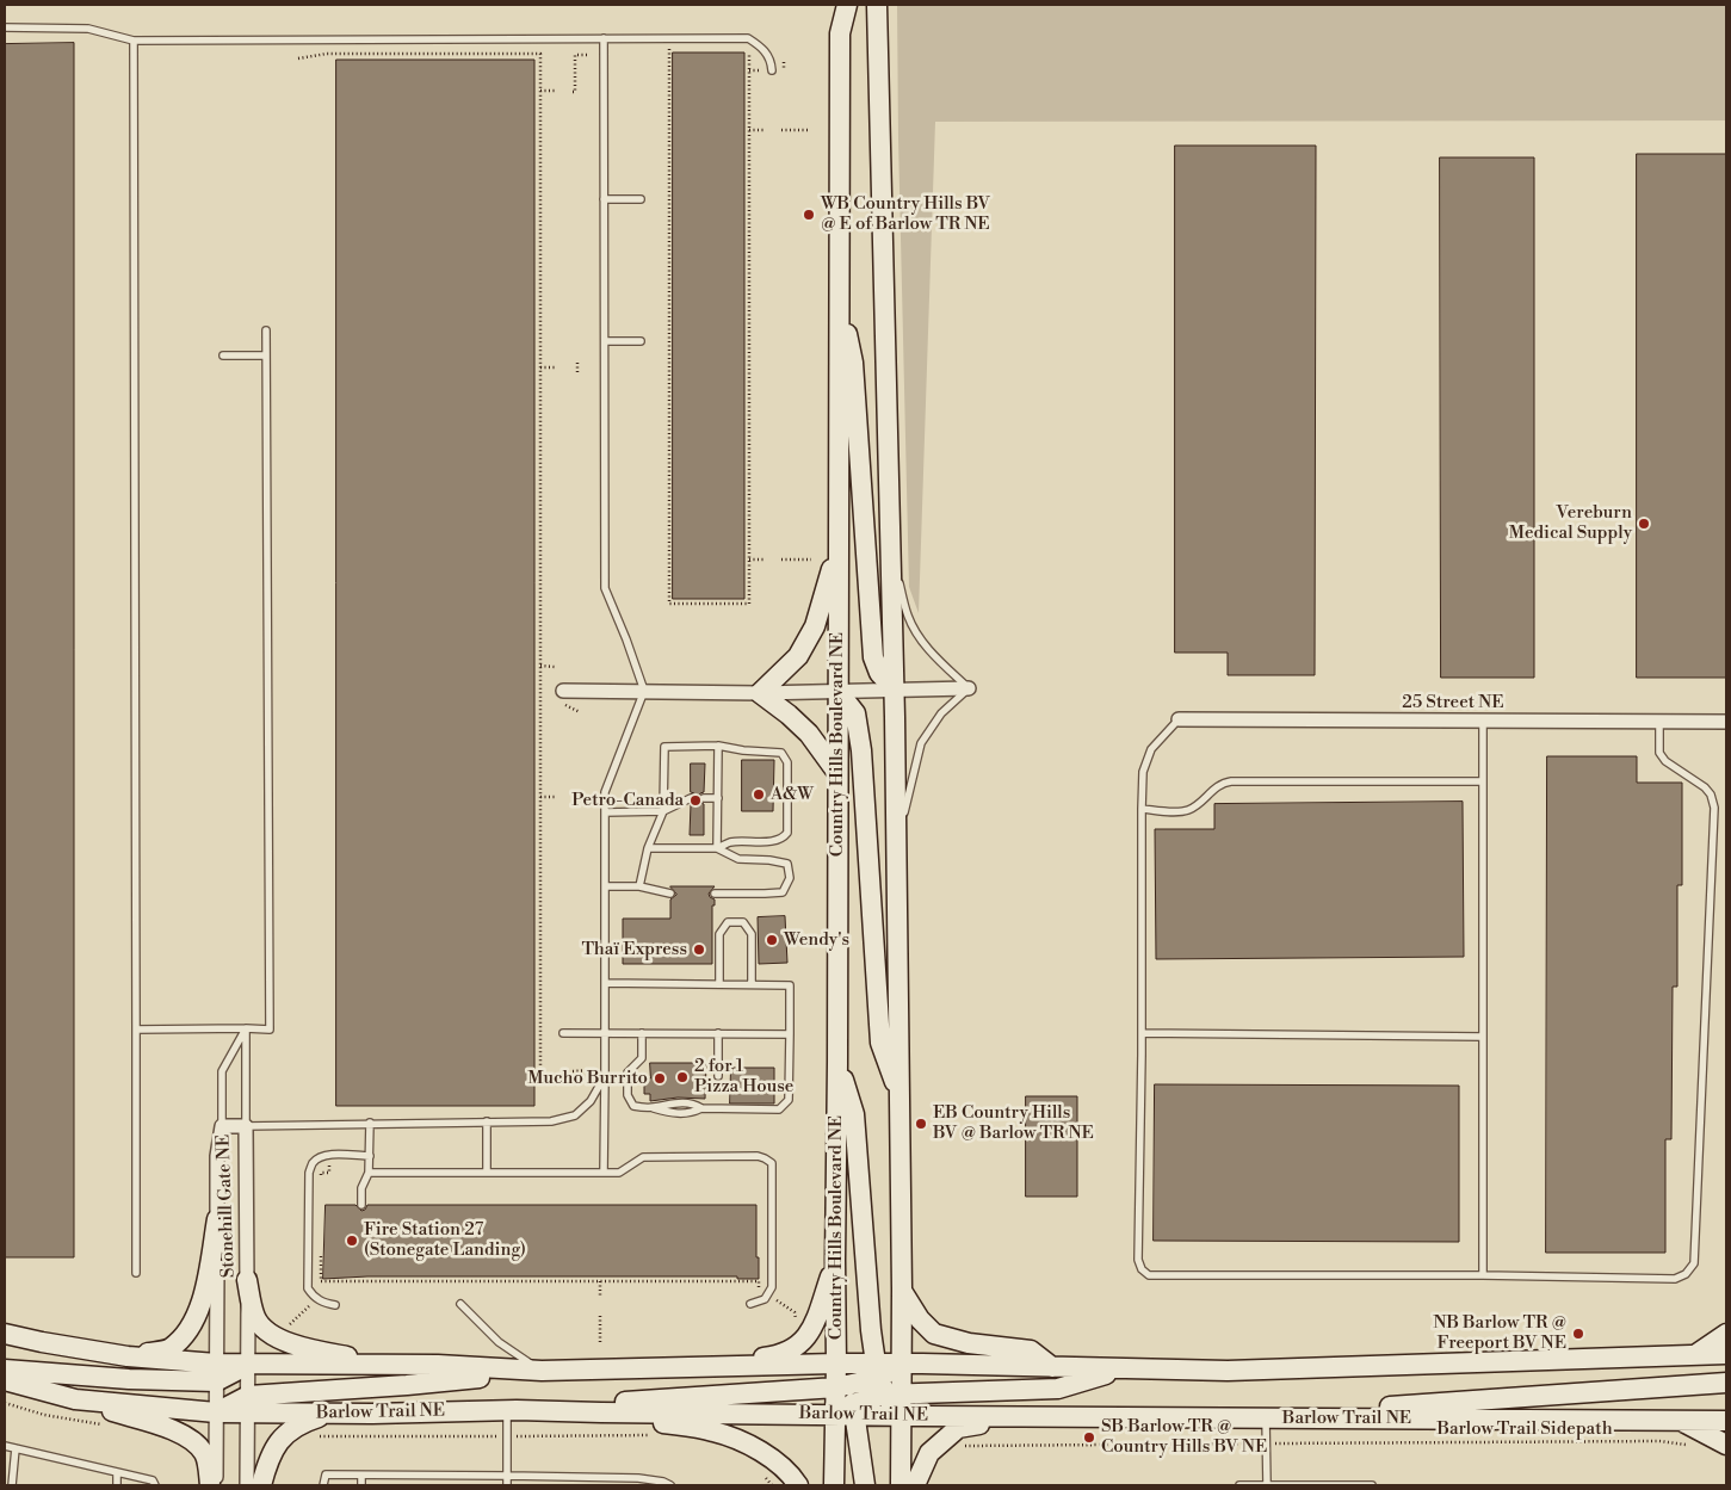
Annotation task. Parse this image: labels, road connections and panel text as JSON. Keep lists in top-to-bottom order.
{
  "streets": {
    "main road": ["Country Hills Boulevard NE", "Barlow Trail NE"],
    "street": ["25 Street NE", "Stonehill Gate NE"],
    "path": ["Barlow Trail Sidepath"]
  },
  "crossings": [
    ["Country Hills Boulevard NE", "Barlow Trail NE"],
    ["Stonehill Gate NE", "Barlow Trail NE"]
  ],
  "places": [
    "WB Country Hills BV @ E of Barlow TR NE",
    "Vereburn Medical Supply",
    "A&W",
    "Petro-Canada",
    "Wendy's",
    "Thaï Express",
    "2 for 1 Pizza House",
    "Mucho Burrito",
    "EB Country Hills BV @ Barlow TR NE",
    "Fire Station 27 (Stonegate Landing)",
    "NB Barlow TR @ Freeport BV NE",
    "SB Barlow TR @ Country Hills BV NE"
  ]
}
